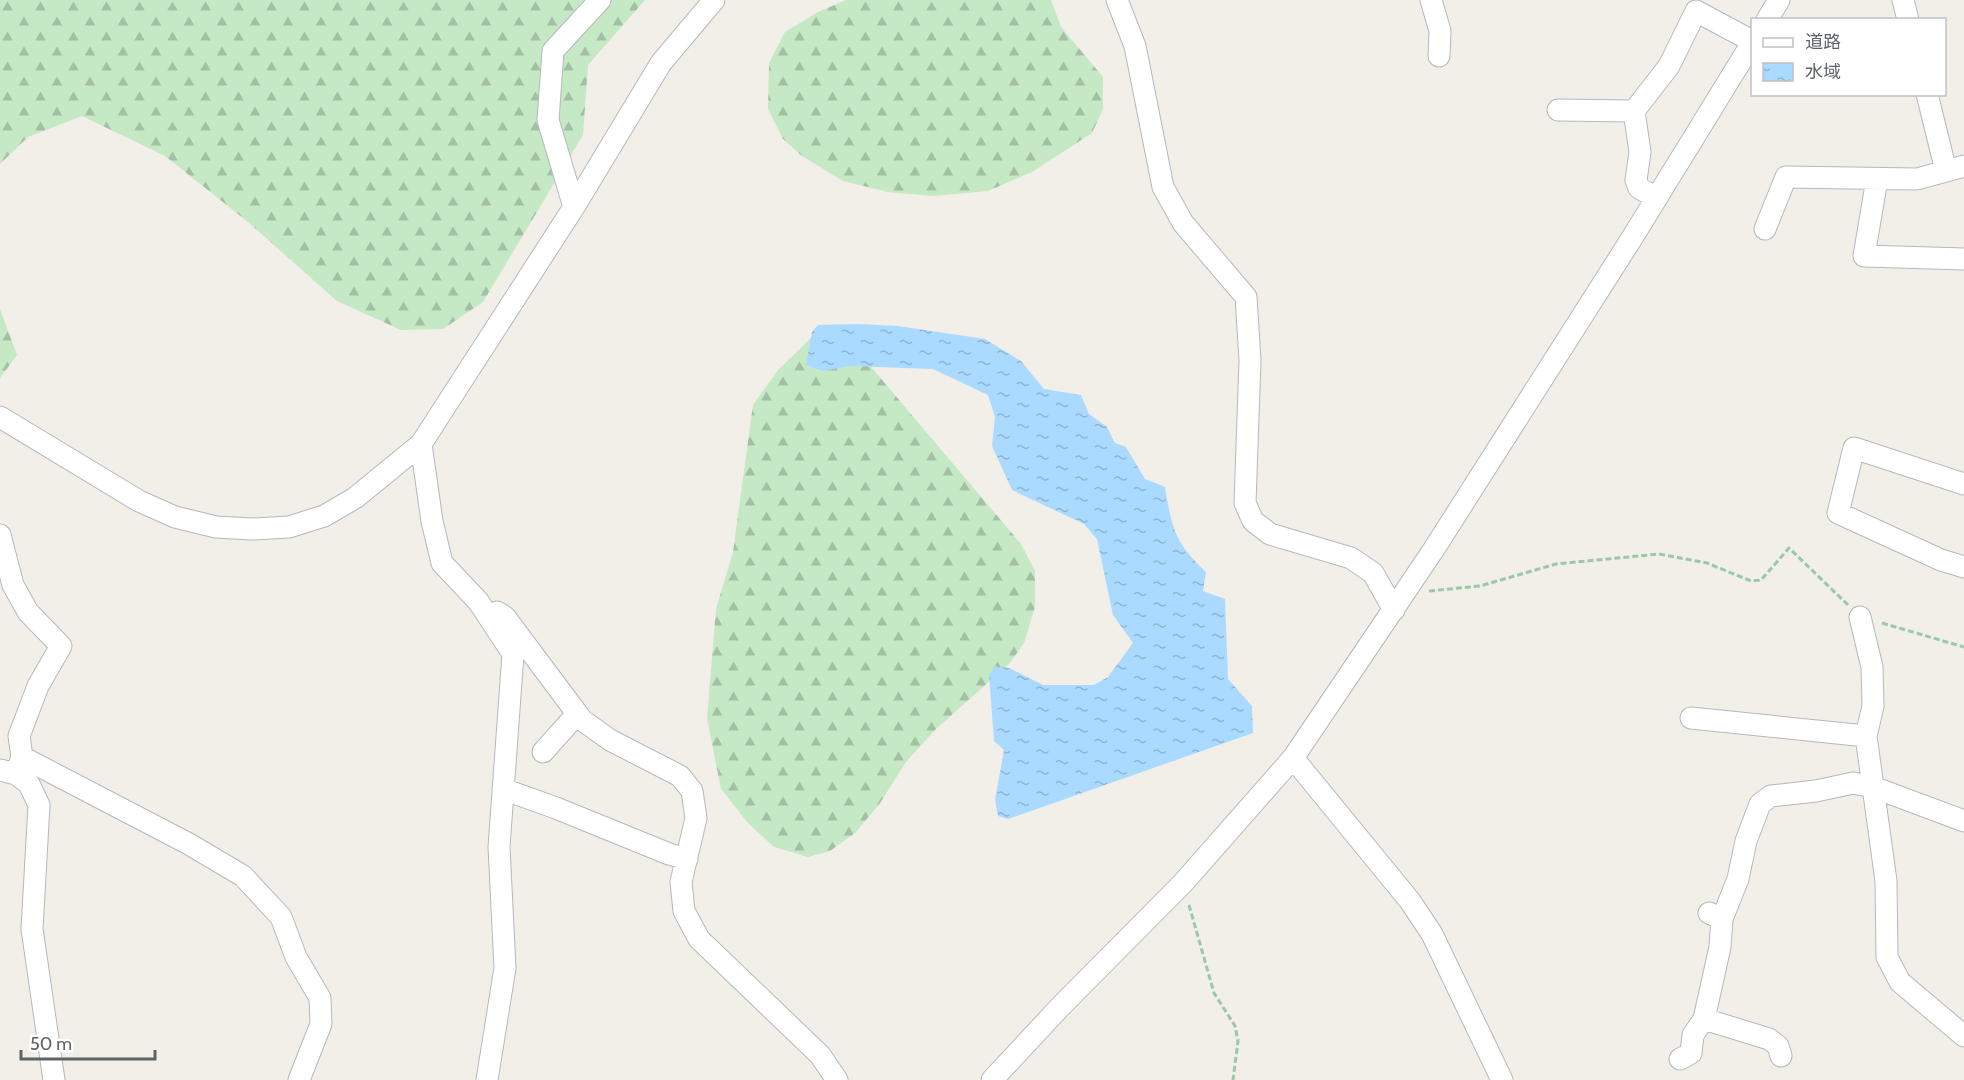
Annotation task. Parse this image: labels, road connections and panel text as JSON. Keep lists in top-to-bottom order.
{
  "legend": ["道路", "水域"],
  "scale_bar": "50 m"
}
